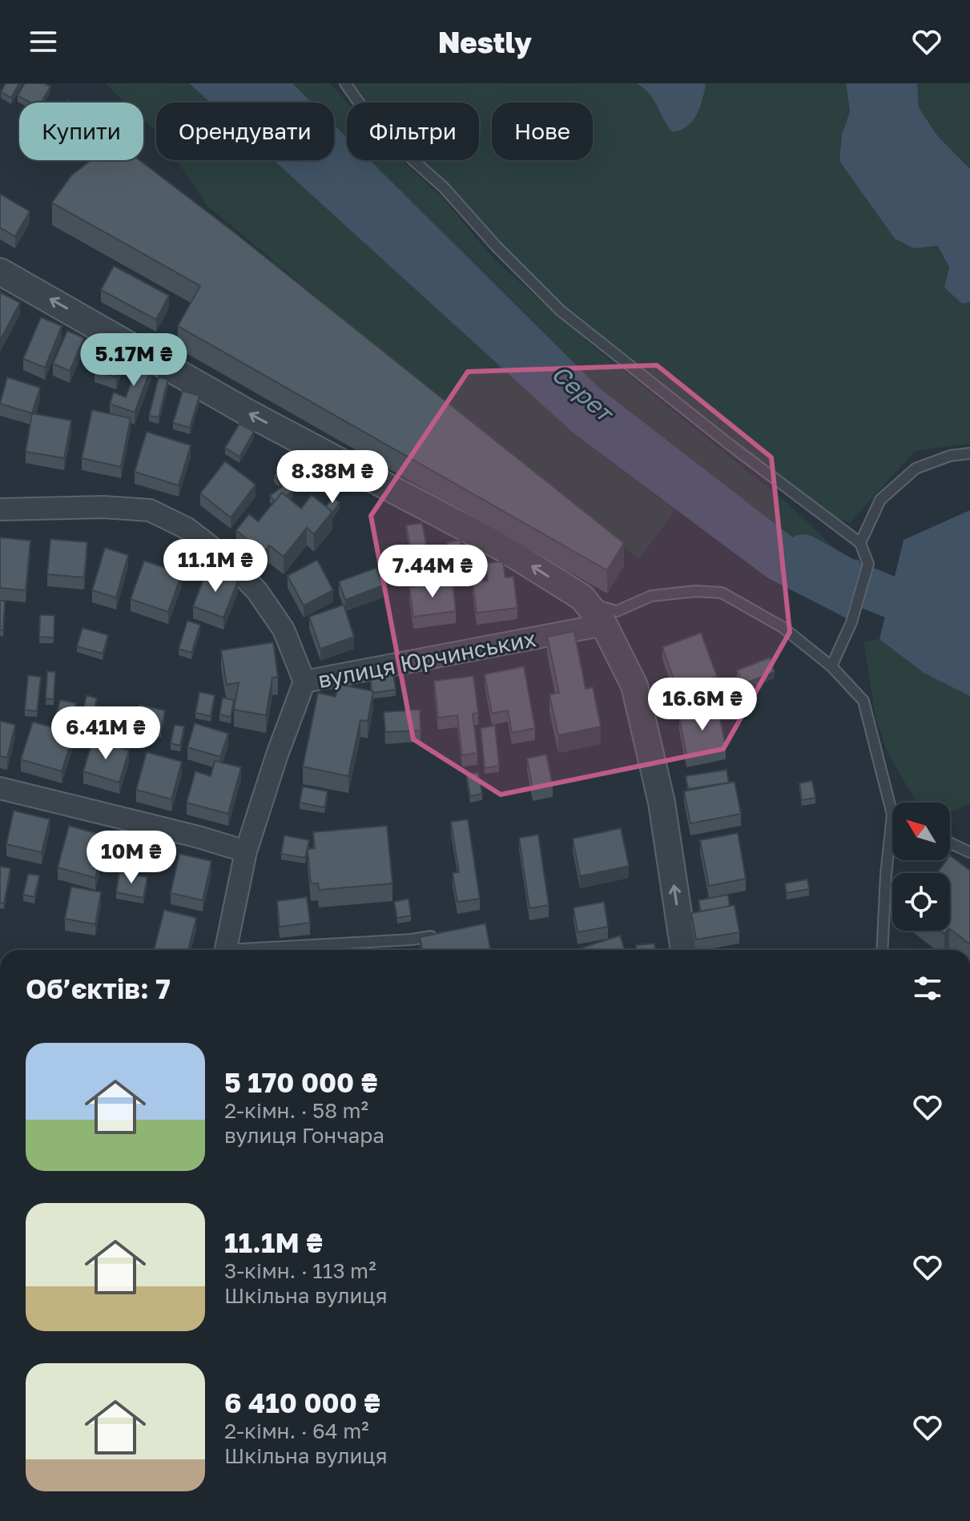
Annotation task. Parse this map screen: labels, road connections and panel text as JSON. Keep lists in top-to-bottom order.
{
  "streets": {
    "street": ["вулиця Юрчинських"]
  },
  "water": ["Серет"],
  "north": "top left",
  "page": {
    "header": "Nestly",
    "chip": [
      "Купити",
      "Орендувати",
      "Фільтри",
      "Нове"
    ],
    "price": [
      "5.17M ₴",
      "8.38M ₴",
      "11.1M ₴",
      "7.44M ₴",
      "16.6M ₴",
      "6.41M ₴",
      "10M ₴"
    ],
    "heading": "Об’єктів: 7",
    "list": [
      {
        "name": "5 170 000 ₴",
        "note": "2-кімн. · 58 m² · вулиця Гончара"
      },
      {
        "name": "11.1M ₴",
        "note": "3-кімн. · 113 m² · Шкільна вулиця"
      },
      {
        "name": "6 410 000 ₴",
        "note": "2-кімн. · 64 m² · Шкільна вулиця"
      }
    ]
  }
}
